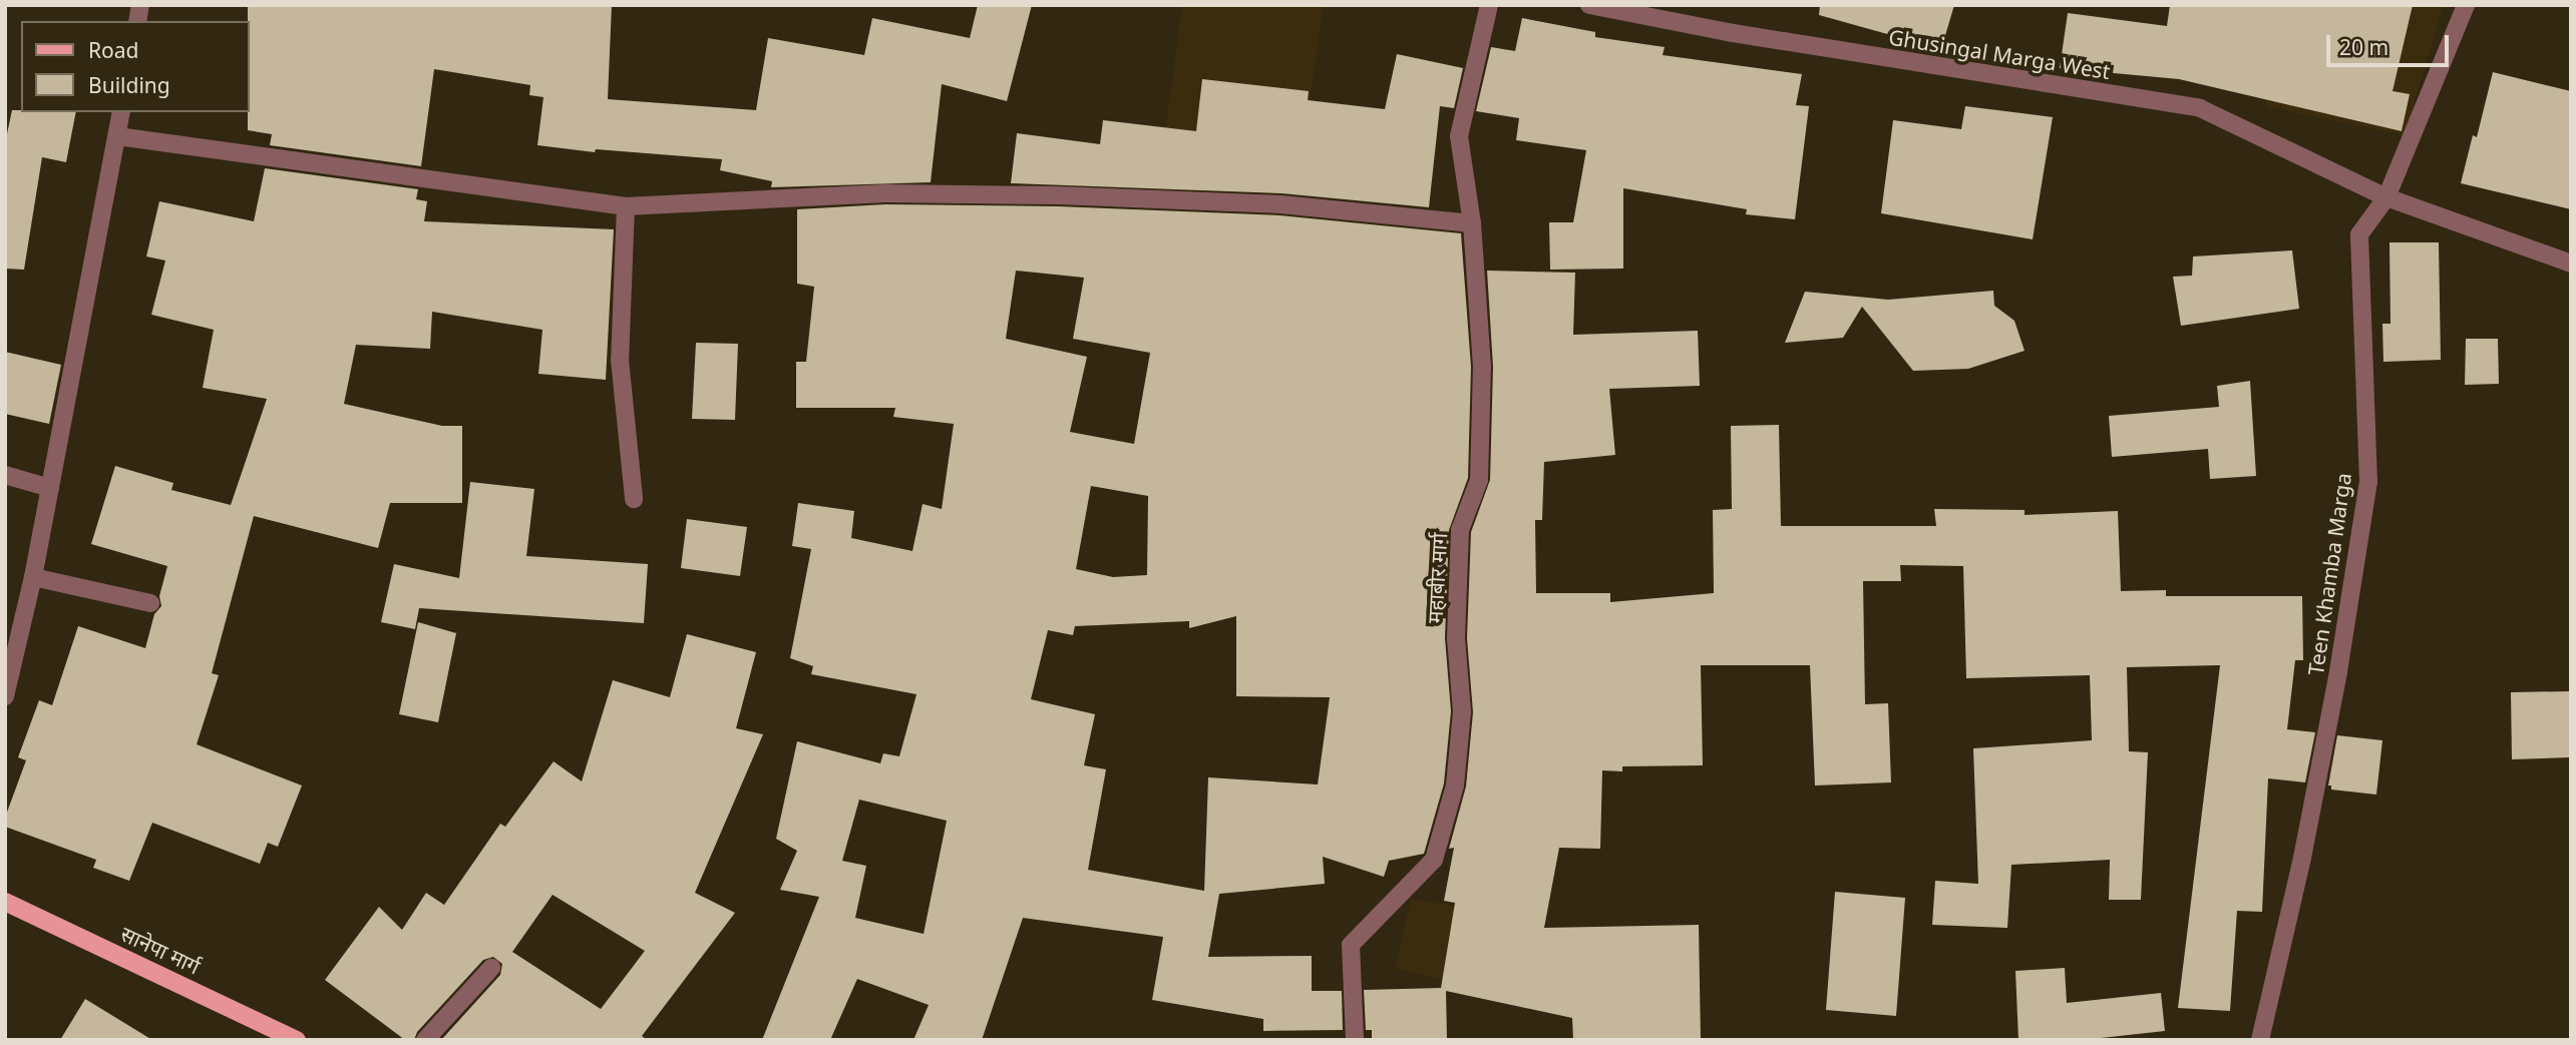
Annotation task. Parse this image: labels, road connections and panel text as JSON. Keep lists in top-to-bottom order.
{
  "streets": {
    "main road": ["सानेपा मार्ग"],
    "street": ["Ghusingal Marga West", "Teen Khamba Marga", "महाबीर मार्ग"]
  },
  "crossings": [
    ["Ghusingal Marga West", "Teen Khamba Marga"]
  ],
  "legend": ["Road", "Building"],
  "scale_bar": "20 m"
}
